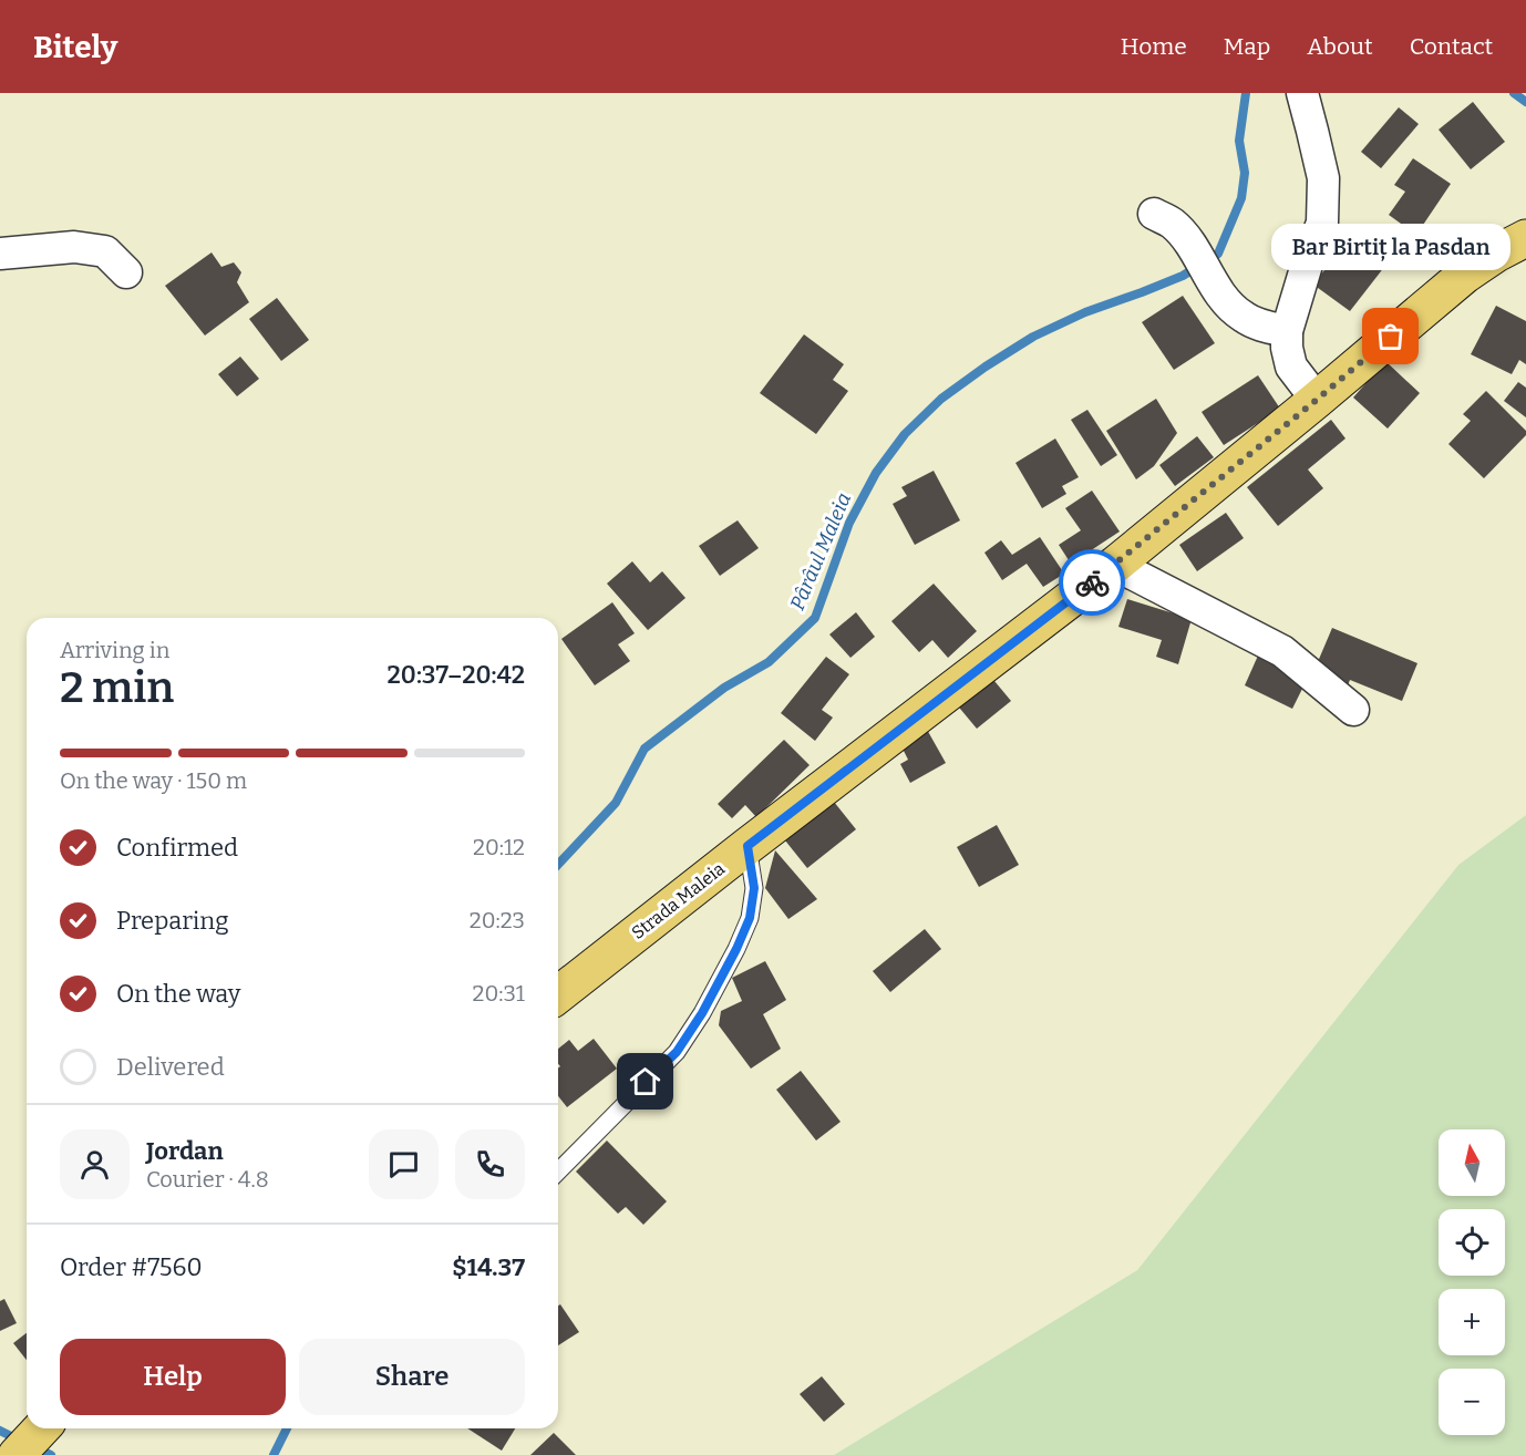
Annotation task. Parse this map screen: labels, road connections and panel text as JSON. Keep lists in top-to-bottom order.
{
  "streets": {
    "main road": ["Strada Maleia"]
  },
  "water": ["Pârâul Maleia"],
  "places": ["Bar Birtiț la Pasdan"],
  "north": "top",
  "page": {
    "header": "Bitely",
    "nav": [
      "Home",
      "Map",
      "About",
      "Contact"
    ],
    "bubble": "Bar Birtiț la Pasdan",
    "heading": ["2 min", "Arriving in", "20:37–20:42"],
    "panel": [
      "Jordan",
      "Courier · 4.8",
      "Order #7560",
      "$14.37"
    ],
    "bar": "On the way · 150 m",
    "list": [
      ["Confirmed", "20:12"],
      ["Preparing", "20:23"],
      ["On the way", "20:31"],
      "Delivered"
    ],
    "map_buttons": ["+", "−"],
    "buttons": ["Help", "Share"]
  }
}
